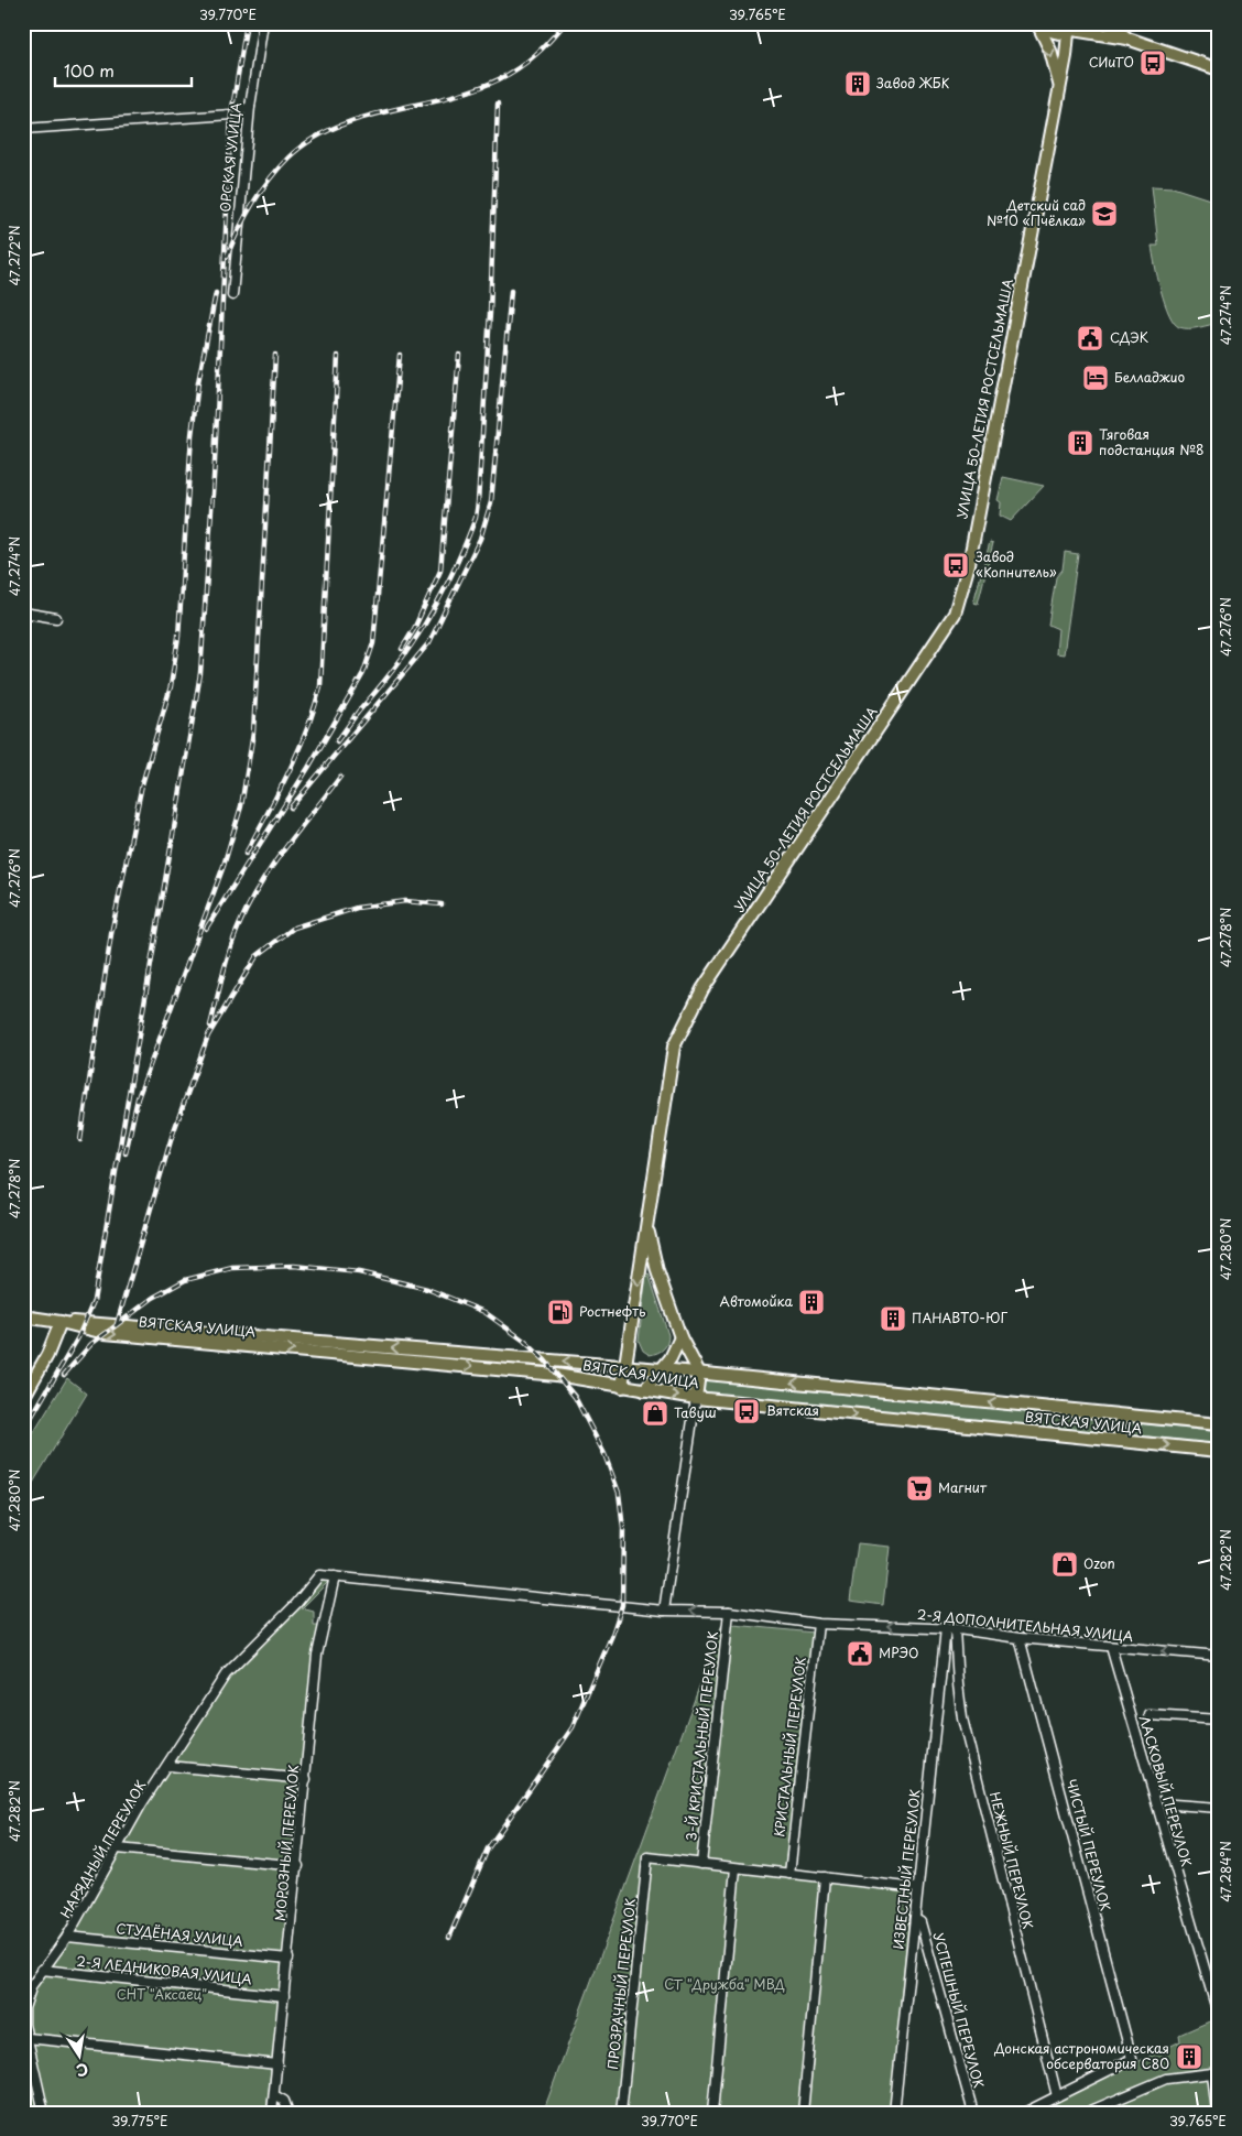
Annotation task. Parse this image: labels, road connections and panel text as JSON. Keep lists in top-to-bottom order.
{
  "streets": {
    "main road": ["УЛИЦА 50-ЛЕТИЯ РОСТСЕЛЬМАША", "ВЯТСКАЯ УЛИЦА"],
    "street": [
      "ОРСКАЯ УЛИЦА",
      "2-Я ДОПОЛНИТЕЛЬНАЯ УЛИЦА",
      "3-Й КРИСТАЛЬНЫЙ ПЕРЕУЛОК",
      "КРИСТАЛЬНЫЙ ПЕРЕУЛОК",
      "ЛАСКОВЫЙ ПЕРЕУЛОК",
      "МОРОЗНЫЙ ПЕРЕУЛОК",
      "ЧИСТЫЙ ПЕРЕУЛОК",
      "НАРЯДНЫЙ ПЕРЕУЛОК",
      "НЕЖНЫЙ ПЕРЕУЛОК",
      "ИЗВЕСТНЫЙ ПЕРЕУЛОК",
      "СТУДЁНАЯ УЛИЦА",
      "2-Я ЛЕДНИКОВАЯ УЛИЦА",
      "ПРОЗРАЧНЫЙ ПЕРЕУЛОК",
      "УСПЕШНЫЙ ПЕРЕУЛОК"
    ]
  },
  "crossings": [
    ["УЛИЦА 50-ЛЕТИЯ РОСТСЕЛЬМАША", "ВЯТСКАЯ УЛИЦА"],
    ["2-Я ДОПОЛНИТЕЛЬНАЯ УЛИЦА", "3-Й КРИСТАЛЬНЫЙ ПЕРЕУЛОК"],
    ["2-Я ДОПОЛНИТЕЛЬНАЯ УЛИЦА", "КРИСТАЛЬНЫЙ ПЕРЕУЛОК"],
    ["2-Я ДОПОЛНИТЕЛЬНАЯ УЛИЦА", "ЛАСКОВЫЙ ПЕРЕУЛОК"],
    ["2-Я ДОПОЛНИТЕЛЬНАЯ УЛИЦА", "МОРОЗНЫЙ ПЕРЕУЛОК"],
    ["2-Я ДОПОЛНИТЕЛЬНАЯ УЛИЦА", "ЧИСТЫЙ ПЕРЕУЛОК"],
    ["2-Я ДОПОЛНИТЕЛЬНАЯ УЛИЦА", "НАРЯДНЫЙ ПЕРЕУЛОК"],
    ["2-Я ДОПОЛНИТЕЛЬНАЯ УЛИЦА", "НЕЖНЫЙ ПЕРЕУЛОК"],
    ["2-Я ДОПОЛНИТЕЛЬНАЯ УЛИЦА", "ИЗВЕСТНЫЙ ПЕРЕУЛОК"],
    ["3-Й КРИСТАЛЬНЫЙ ПЕРЕУЛОК", "ПРОЗРАЧНЫЙ ПЕРЕУЛОК"],
    ["МОРОЗНЫЙ ПЕРЕУЛОК", "СТУДЁНАЯ УЛИЦА"],
    ["МОРОЗНЫЙ ПЕРЕУЛОК", "2-Я ЛЕДНИКОВАЯ УЛИЦА"],
    ["ЧИСТЫЙ ПЕРЕУЛОК", "НЕЖНЫЙ ПЕРЕУЛОК"],
    ["НАРЯДНЫЙ ПЕРЕУЛОК", "СТУДЁНАЯ УЛИЦА"],
    ["НАРЯДНЫЙ ПЕРЕУЛОК", "2-Я ЛЕДНИКОВАЯ УЛИЦА"],
    ["НЕЖНЫЙ ПЕРЕУЛОК", "ИЗВЕСТНЫЙ ПЕРЕУЛОК"],
    ["ИЗВЕСТНЫЙ ПЕРЕУЛОК", "УСПЕШНЫЙ ПЕРЕУЛОК"]
  ],
  "parks": ["СТ \"Дружба\" МВД", "СНТ \"Аксаец\""],
  "places": {
    "bus stop": ["СИиТО", "Завод «Копнитель»", "Вятская"],
    "building": [
      "Завод ЖБК",
      "Тяговая подстанция №8",
      "Автомойка",
      "ПАНАВТО-ЮГ",
      "Донская астрономическая обсерватория C80"
    ],
    "school or university": ["Детский сад №10 «Пчёлка»"],
    "public building": ["СДЭК", "МРЭО"],
    "hotel": ["Белладжио"],
    "fuel station": ["Ростнефть"],
    "shop": ["Тавуш", "Ozon"],
    "supermarket": ["Магнит"]
  },
  "scale_bar": "100 m",
  "north": "bottom",
  "coordinates": [
    "39.770°E",
    "39.765°E",
    "47.272°N",
    "47.274°N",
    "47.276°N",
    "47.278°N",
    "47.280°N",
    "47.282°N",
    "47.284°N",
    "39.775°E"
  ]
}
